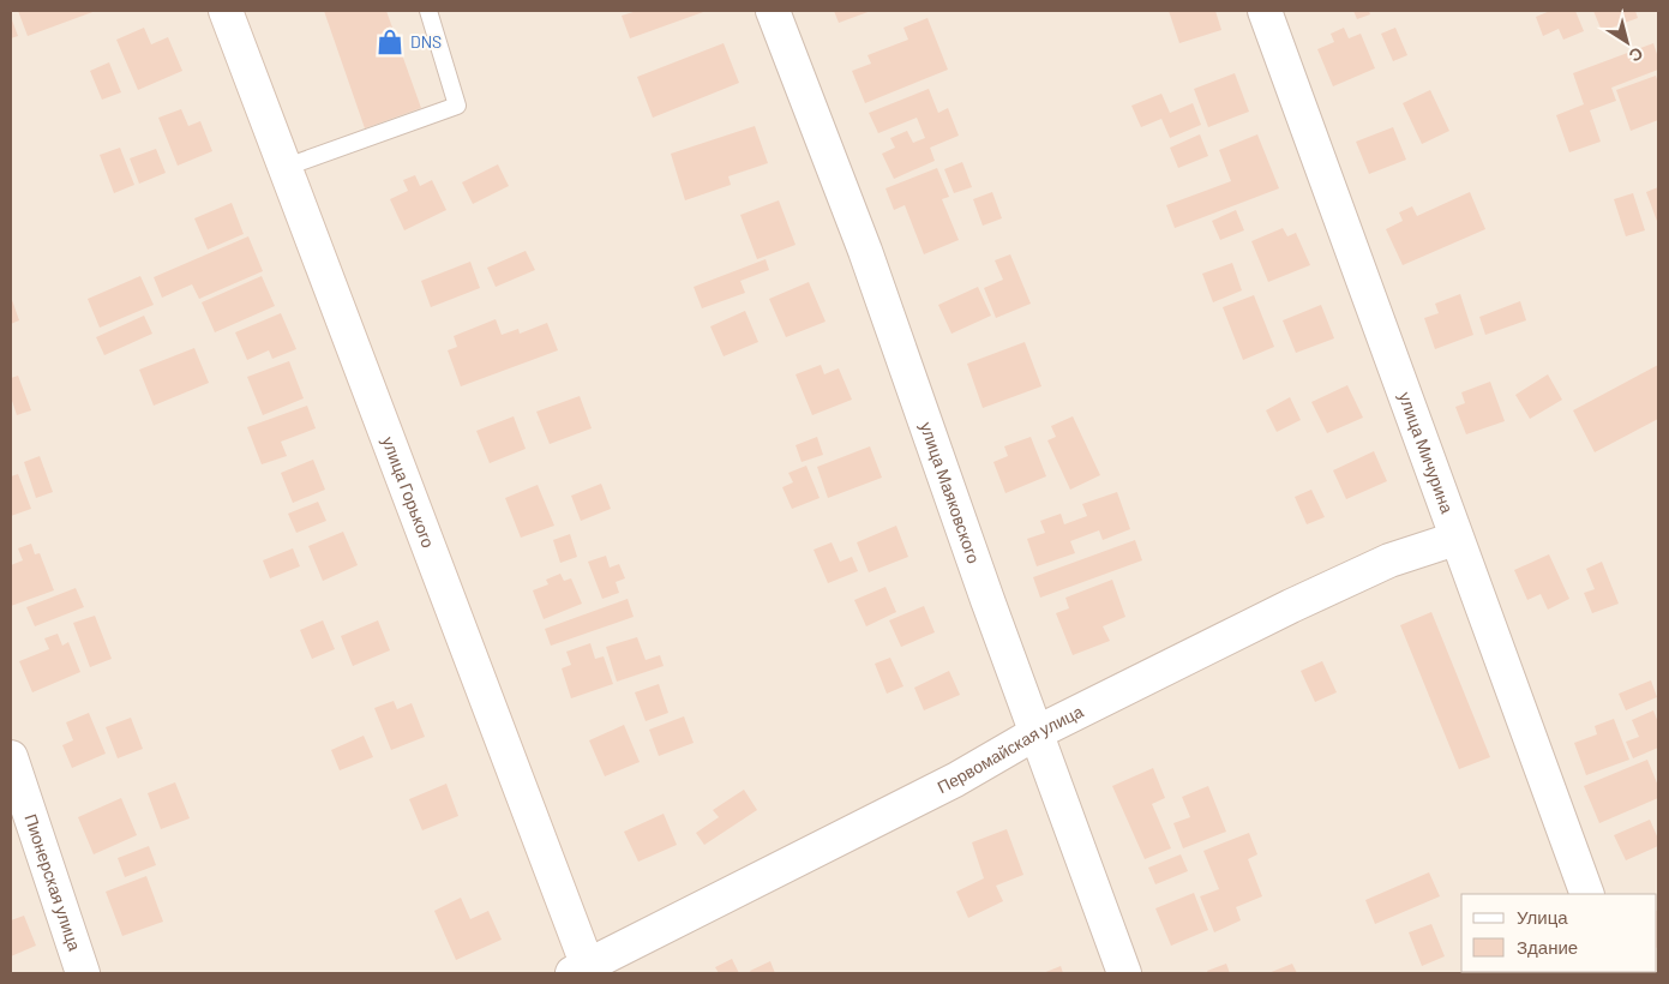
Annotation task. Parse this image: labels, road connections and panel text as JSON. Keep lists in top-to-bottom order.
{
  "streets": {
    "street": [
      "улица Мичурина",
      "улица Горького",
      "улица Маяковского",
      "Первомайская улица",
      "Пионерская улица"
    ]
  },
  "crossings": [
    ["улица Мичурина", "Первомайская улица"],
    ["улица Горького", "Первомайская улица"],
    ["улица Маяковского", "Первомайская улица"]
  ],
  "places": {
    "shop": ["DNS"]
  },
  "legend": ["Улица", "Здание"],
  "north": "bottom right"
}
